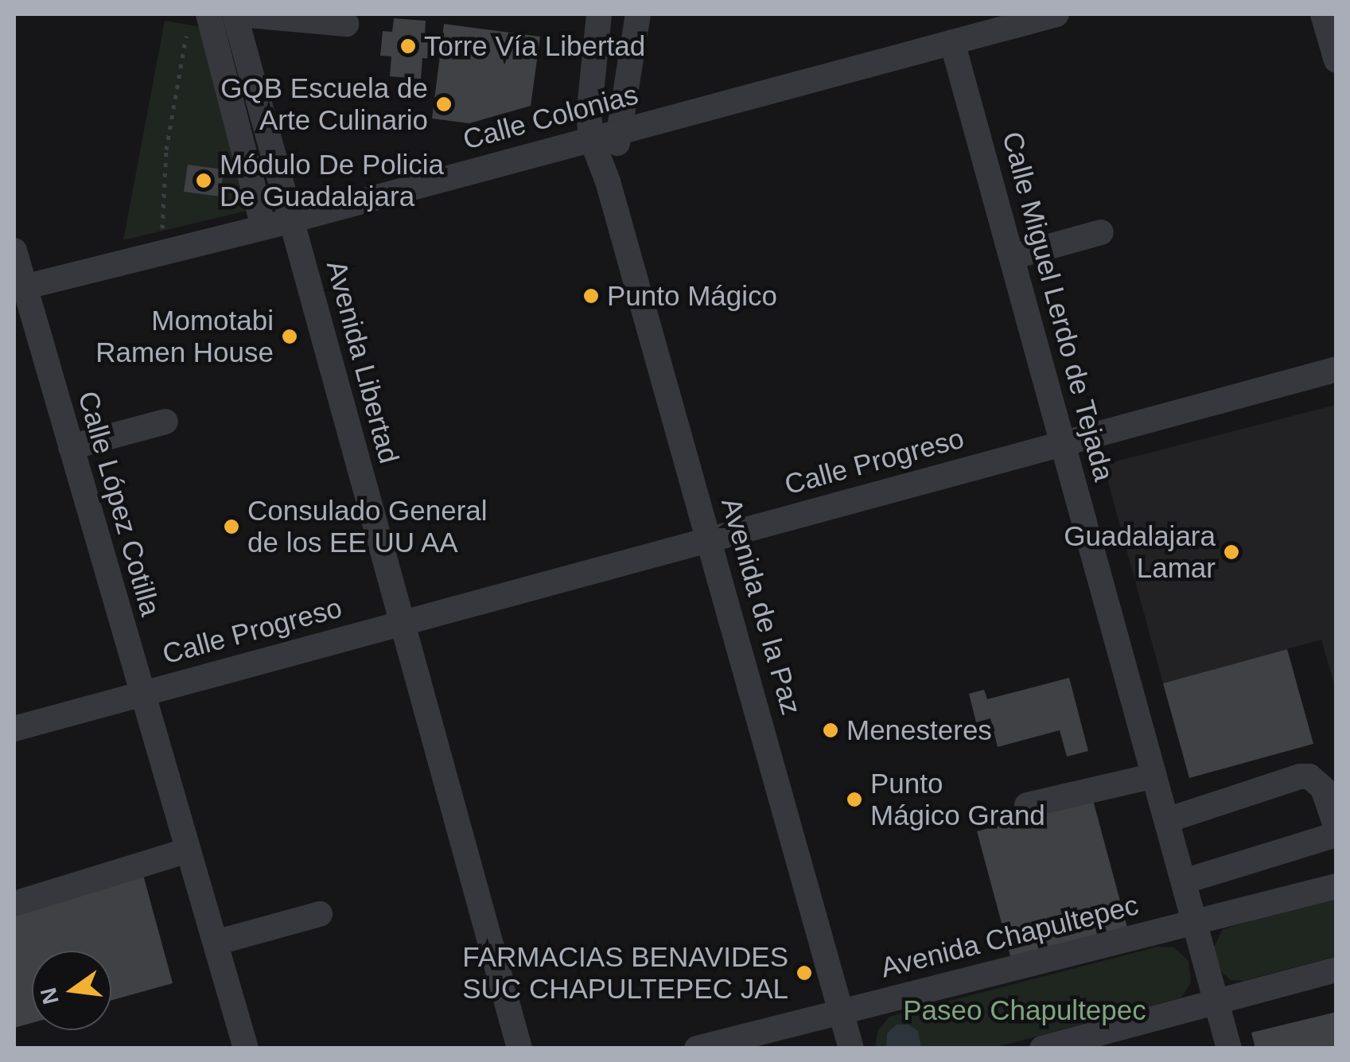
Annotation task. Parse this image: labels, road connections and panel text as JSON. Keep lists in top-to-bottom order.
{
  "streets": {
    "street": [
      "Calle Colonias",
      "Calle Miguel Lerdo de Tejada",
      "Avenida Libertad",
      "Calle Progreso",
      "Calle López Cotilla",
      "Avenida de la Paz",
      "Avenida Chapultepec"
    ]
  },
  "crossings": [
    ["Calle Colonias", "Calle Miguel Lerdo de Tejada"],
    ["Calle Colonias", "Avenida Libertad"],
    ["Calle Colonias", "Calle López Cotilla"],
    ["Calle Colonias", "Avenida de la Paz"],
    ["Calle Miguel Lerdo de Tejada", "Calle Progreso"],
    ["Calle Miguel Lerdo de Tejada", "Avenida Chapultepec"],
    ["Avenida Libertad", "Calle Progreso"],
    ["Calle Progreso", "Calle López Cotilla"],
    ["Calle Progreso", "Avenida de la Paz"],
    ["Avenida de la Paz", "Avenida Chapultepec"]
  ],
  "parks": ["Paseo Chapultepec"],
  "places": [
    "Torre Vía Libertad",
    "GQB Escuela de Arte Culinario",
    "Módulo De Policia De Guadalajara",
    "Punto Mágico",
    "Momotabi Ramen House",
    "Consulado General de los EE UU AA",
    "Guadalajara Lamar",
    "Menesteres",
    "Punto Mágico Grand",
    "FARMACIAS BENAVIDES SUC CHAPULTEPEC JAL"
  ],
  "north": "left"
}
